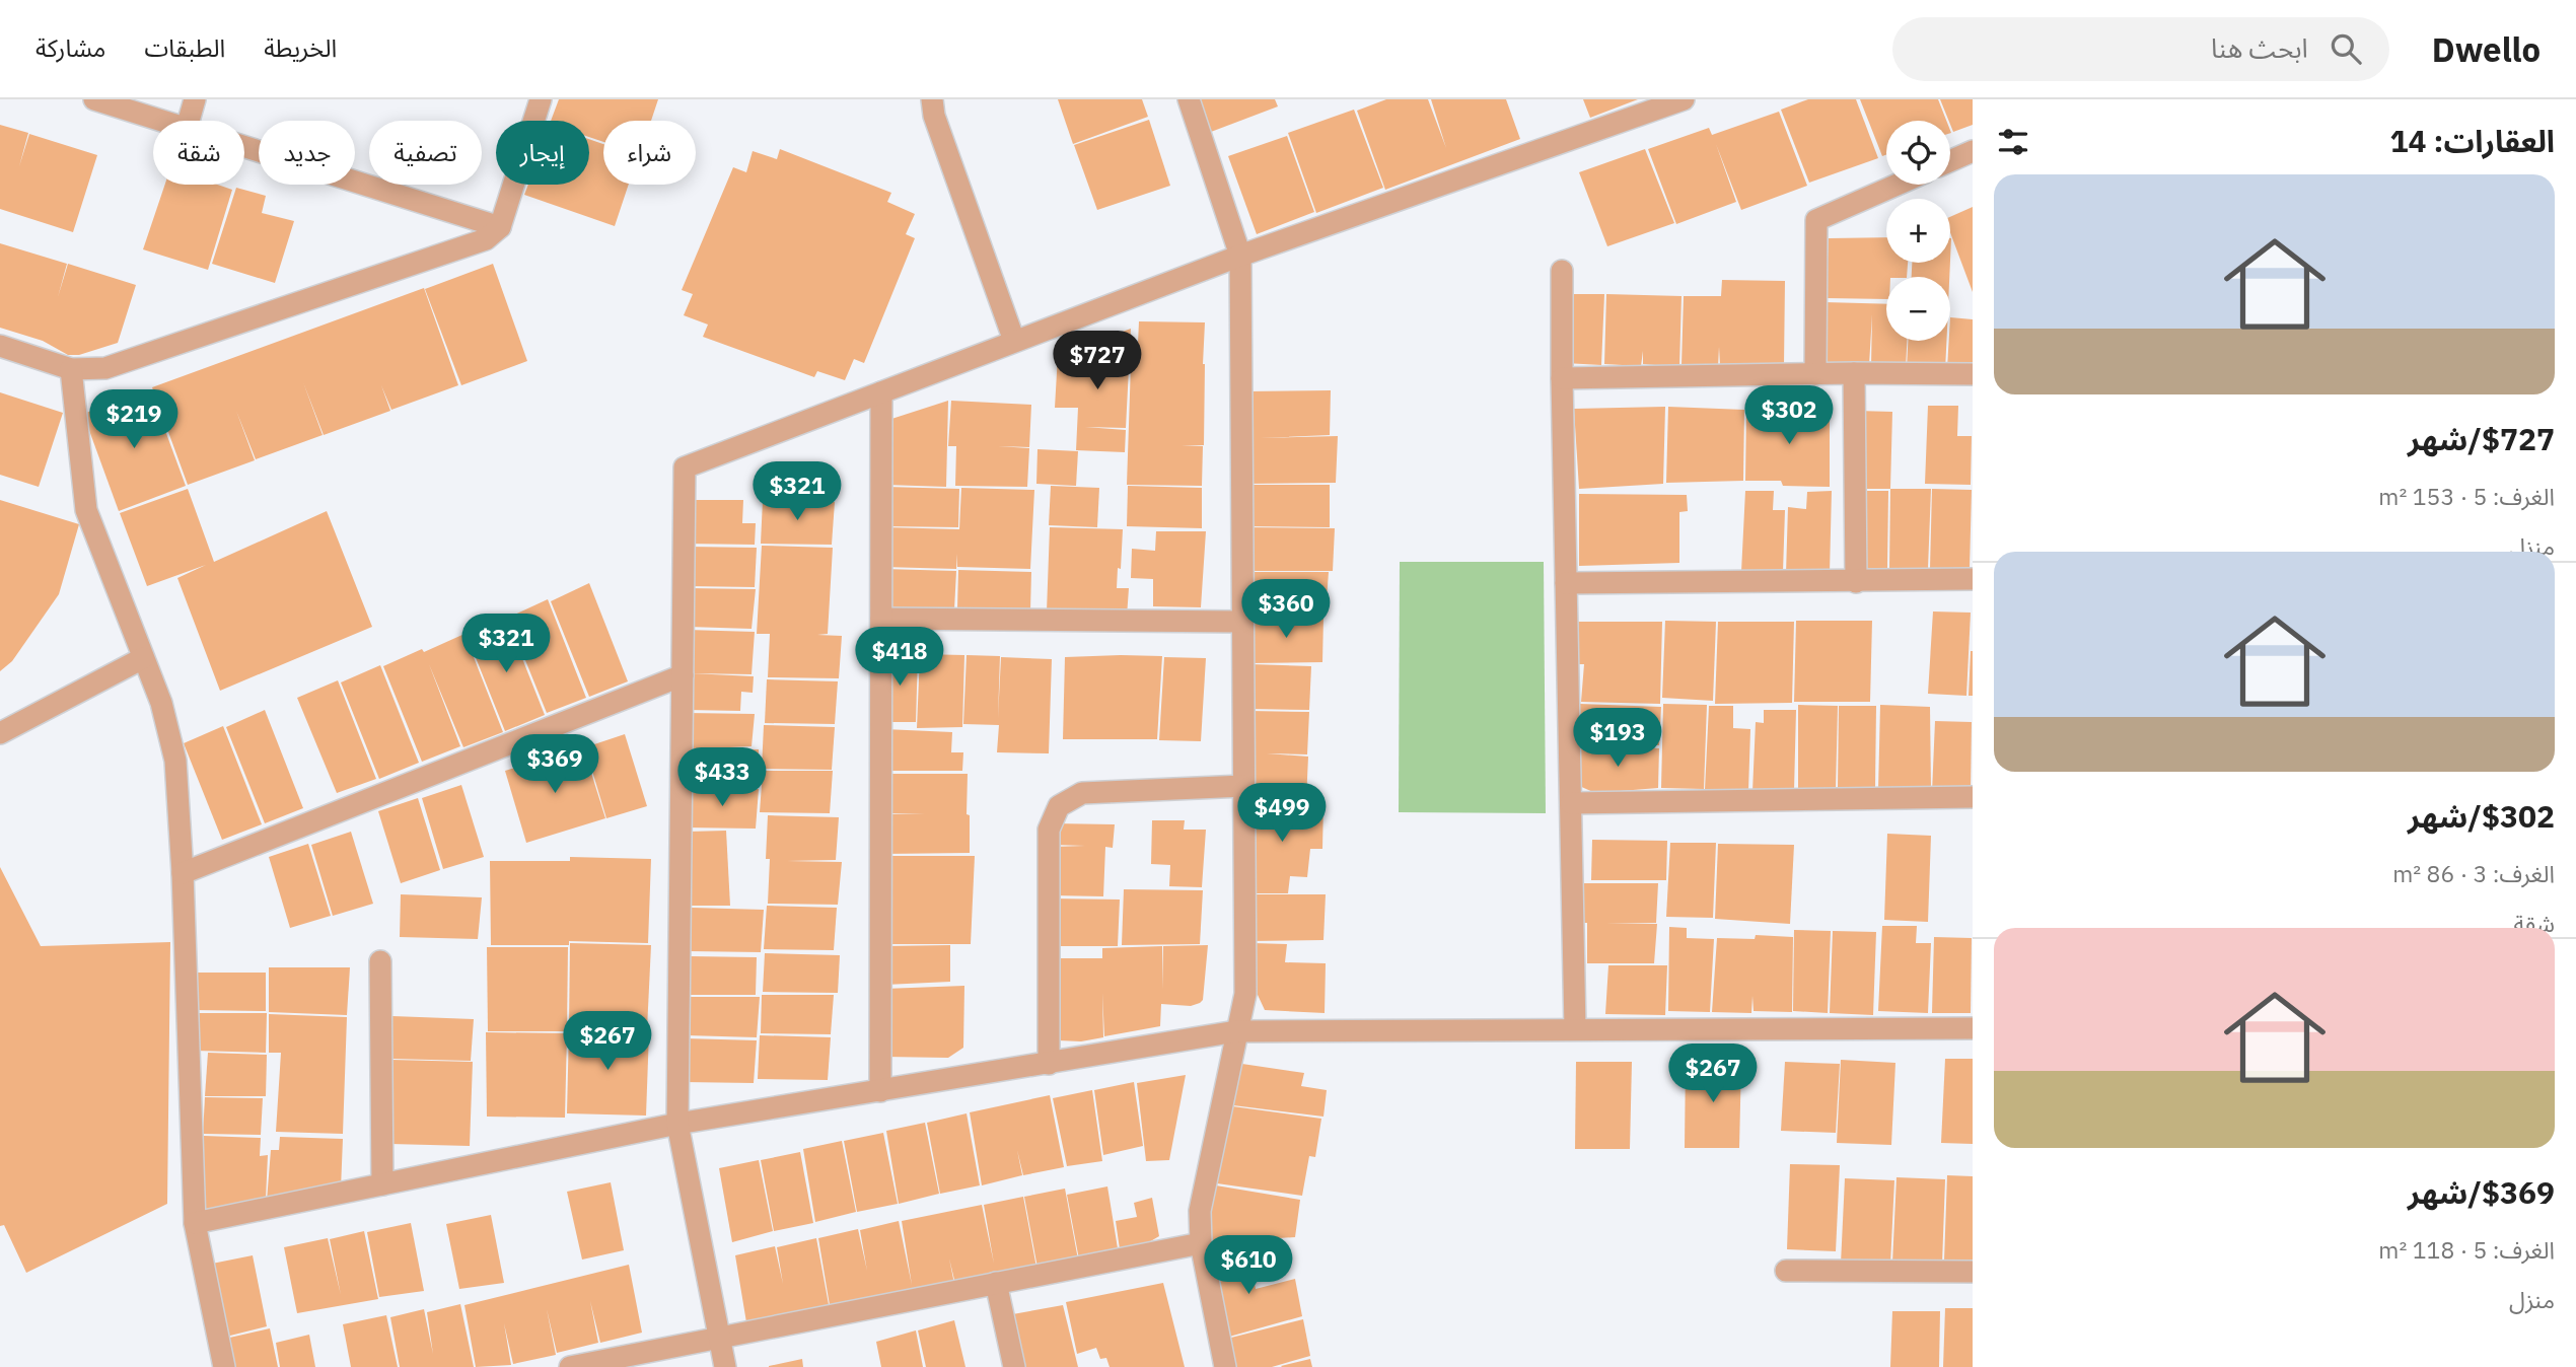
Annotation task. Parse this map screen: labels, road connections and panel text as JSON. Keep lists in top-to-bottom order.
{
  "page": {
    "header": "Dwello",
    "search": "ابحث هنا",
    "nav": ["الخريطة", "الطبقات", "مشاركة"],
    "heading": "العقارات: 14",
    "map_buttons": ["+", "−"],
    "chip": [
      "شراء",
      "إيجار",
      "تصفية",
      "جديد",
      "شقة"
    ],
    "list": [
      {
        "name": "$727/شهر",
        "note": "الغرف: 5 · 153 m² · منزل"
      },
      {
        "name": "$302/شهر",
        "note": "الغرف: 3 · 86 m² · شقة"
      },
      {
        "name": "$369/شهر",
        "note": "الغرف: 5 · 118 m² · منزل"
      }
    ],
    "price": [
      "$727",
      "$302",
      "$219",
      "$321",
      "$360",
      "$321",
      "$418",
      "$193",
      "$369",
      "$433",
      "$499",
      "$267",
      "$267",
      "$610"
    ]
  }
}
